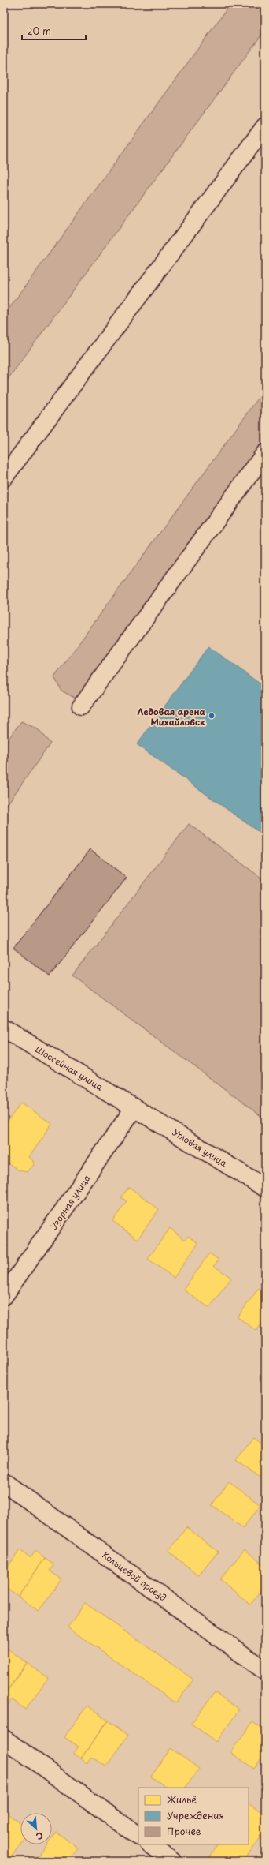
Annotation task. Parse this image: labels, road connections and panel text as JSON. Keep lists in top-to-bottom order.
{
  "streets": {
    "street": [
      "Шоссейная улица",
      "Угловая улица",
      "Узорная улица",
      "Кольцевой проезд"
    ]
  },
  "crossings": [
    ["Шоссейная улица", "Угловая улица"],
    ["Шоссейная улица", "Узорная улица"],
    ["Угловая улица", "Узорная улица"]
  ],
  "places": ["Ледовая арена Михайловск"],
  "legend": ["Жильё", "Учреждения", "Прочее"],
  "scale_bar": "20 m",
  "north": "bottom right"
}
